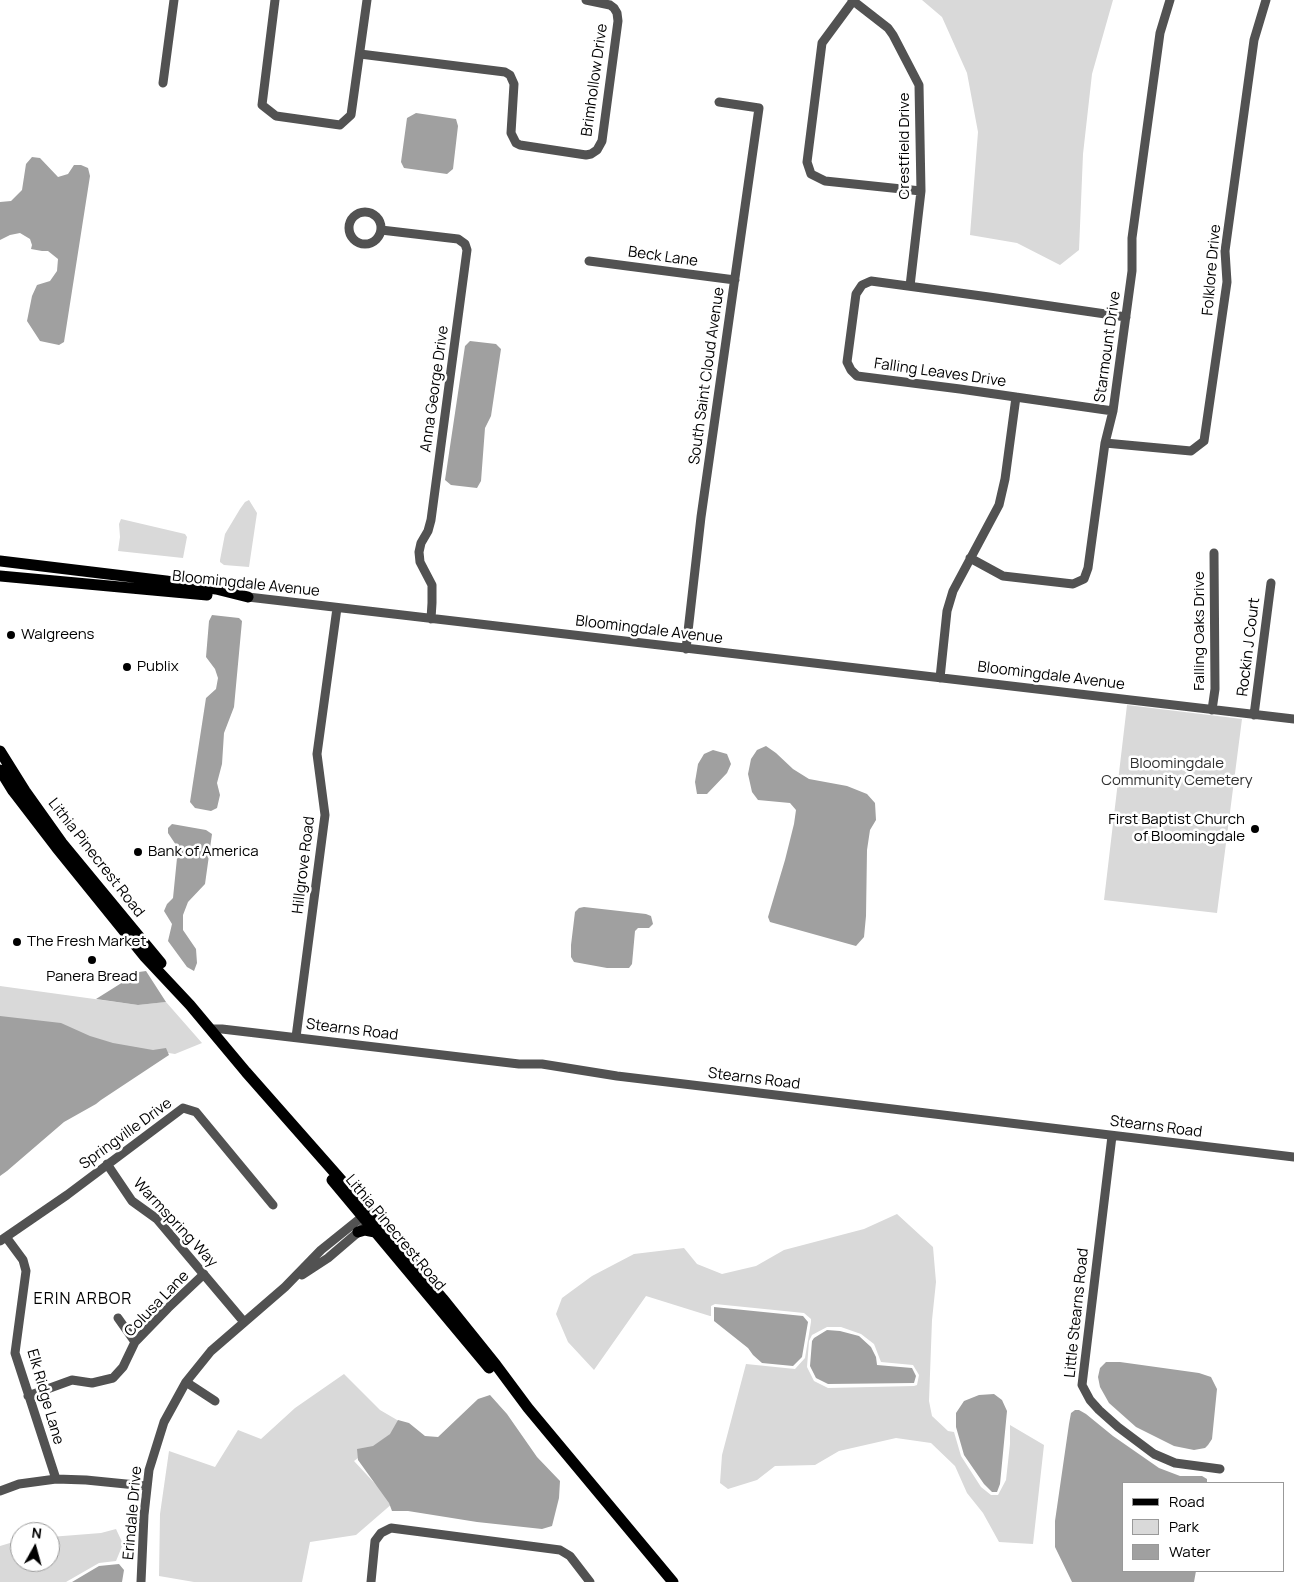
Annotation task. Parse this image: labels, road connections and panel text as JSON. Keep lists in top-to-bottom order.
{
  "streets": {
    "main road": ["Bloomingdale Avenue", "Lithia Pinecrest Road"],
    "street": [
      "Brimhollow Drive",
      "Crestfield Drive",
      "Beck Lane",
      "Folklore Drive",
      "Starmount Drive",
      "Falling Leaves Drive",
      "South Saint Cloud Avenue",
      "Anna George Drive",
      "Falling Oaks Drive",
      "Rockin J Court",
      "Hillgrove Road",
      "Stearns Road",
      "Springville Drive",
      "Warmspring Way",
      "Colusa Lane",
      "Little Stearns Road",
      "Elk Ridge Lane",
      "Erindale Drive"
    ]
  },
  "crossings": [
    ["Crestfield Drive", "Falling Leaves Drive"],
    ["Beck Lane", "South Saint Cloud Avenue"],
    ["Folklore Drive", "Starmount Drive"],
    ["Starmount Drive", "Falling Leaves Drive"],
    ["South Saint Cloud Avenue", "Bloomingdale Avenue"],
    ["Anna George Drive", "Bloomingdale Avenue"],
    ["Bloomingdale Avenue", "Falling Oaks Drive"],
    ["Bloomingdale Avenue", "Rockin J Court"],
    ["Bloomingdale Avenue", "Hillgrove Road"],
    ["Lithia Pinecrest Road", "Stearns Road"],
    ["Lithia Pinecrest Road", "Erindale Drive"],
    ["Hillgrove Road", "Stearns Road"],
    ["Stearns Road", "Little Stearns Road"],
    ["Springville Drive", "Warmspring Way"],
    ["Springville Drive", "Elk Ridge Lane"],
    ["Warmspring Way", "Colusa Lane"],
    ["Warmspring Way", "Erindale Drive"],
    ["Colusa Lane", "Elk Ridge Lane"]
  ],
  "districts": ["ERIN ARBOR"],
  "parks": ["Bloomingdale Community Cemetery"],
  "places": [
    "Walgreens",
    "Publix",
    "First Baptist Church of Bloomingdale",
    "Bank of America",
    "The Fresh Market",
    "Panera Bread"
  ],
  "legend": ["Road", "Park", "Water"],
  "north": "top"
}
